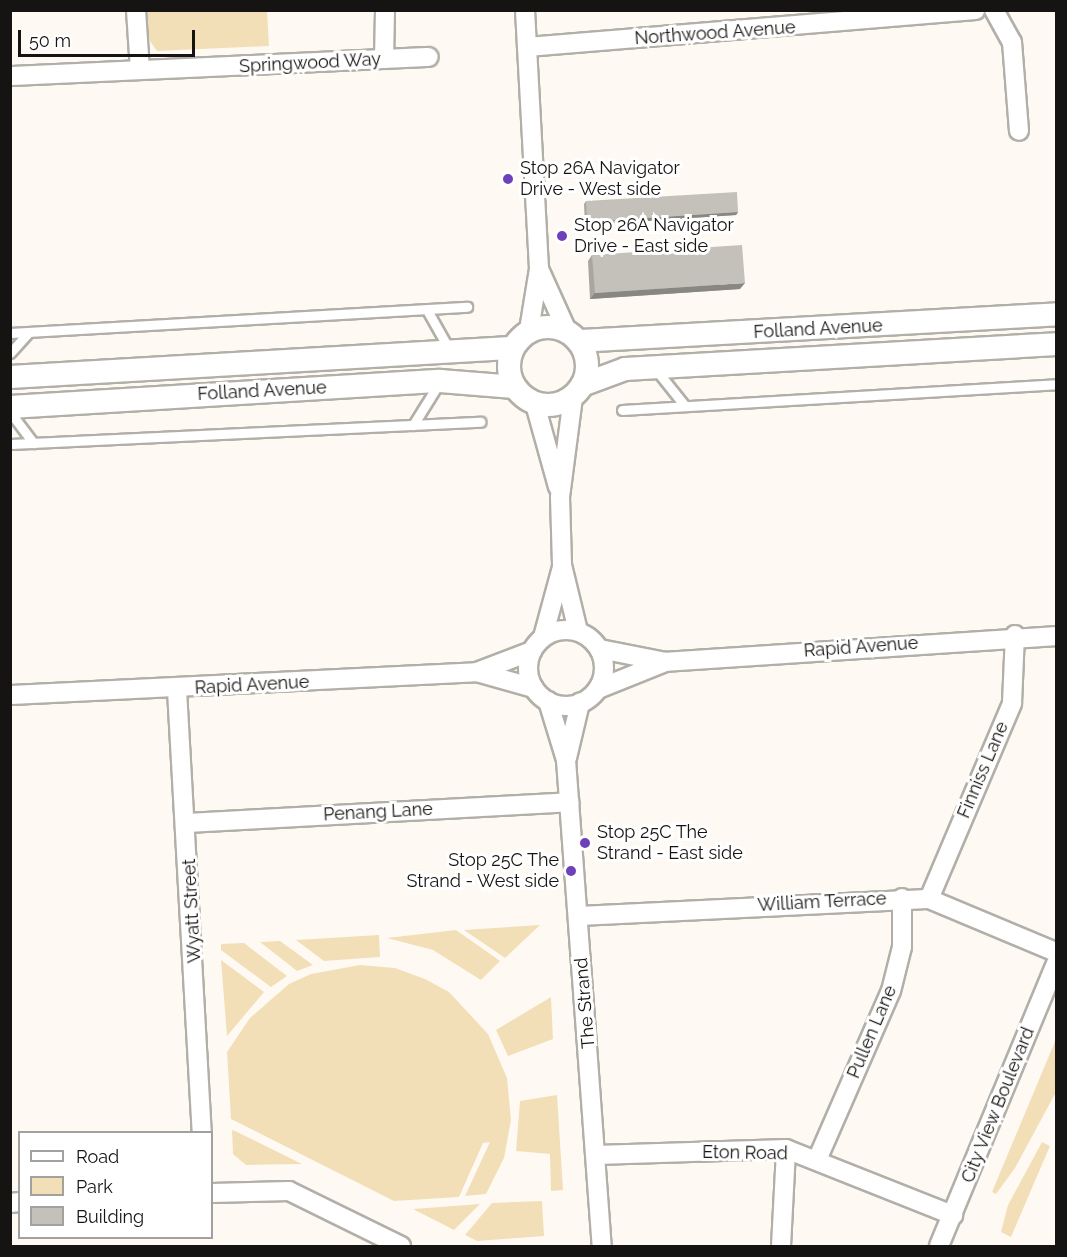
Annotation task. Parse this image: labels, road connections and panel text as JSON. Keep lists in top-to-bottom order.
{
  "streets": {
    "street": [
      "Northwood Avenue",
      "Springwood Way",
      "Folland Avenue",
      "Rapid Avenue",
      "Finniss Lane",
      "Penang Lane",
      "William Terrace",
      "Wyatt Street",
      "The Strand",
      "Pullen Lane",
      "City View Boulevard",
      "Eton Road"
    ]
  },
  "crossings": [
    ["Rapid Avenue", "Finniss Lane"],
    ["Rapid Avenue", "Wyatt Street"],
    ["Rapid Avenue", "The Strand"],
    ["Finniss Lane", "William Terrace"],
    ["Penang Lane", "Wyatt Street"],
    ["Penang Lane", "The Strand"],
    ["William Terrace", "The Strand"],
    ["William Terrace", "Pullen Lane"],
    ["The Strand", "Eton Road"],
    ["Pullen Lane", "Eton Road"],
    ["City View Boulevard", "Eton Road"]
  ],
  "places": [
    "Stop 26A Navigator Drive - West side",
    "Stop 26A Navigator Drive - East side",
    "Stop 25C The Strand - East side",
    "Stop 25C The Strand - West side"
  ],
  "legend": ["Road", "Park", "Building"],
  "scale_bar": "50 m"
}
